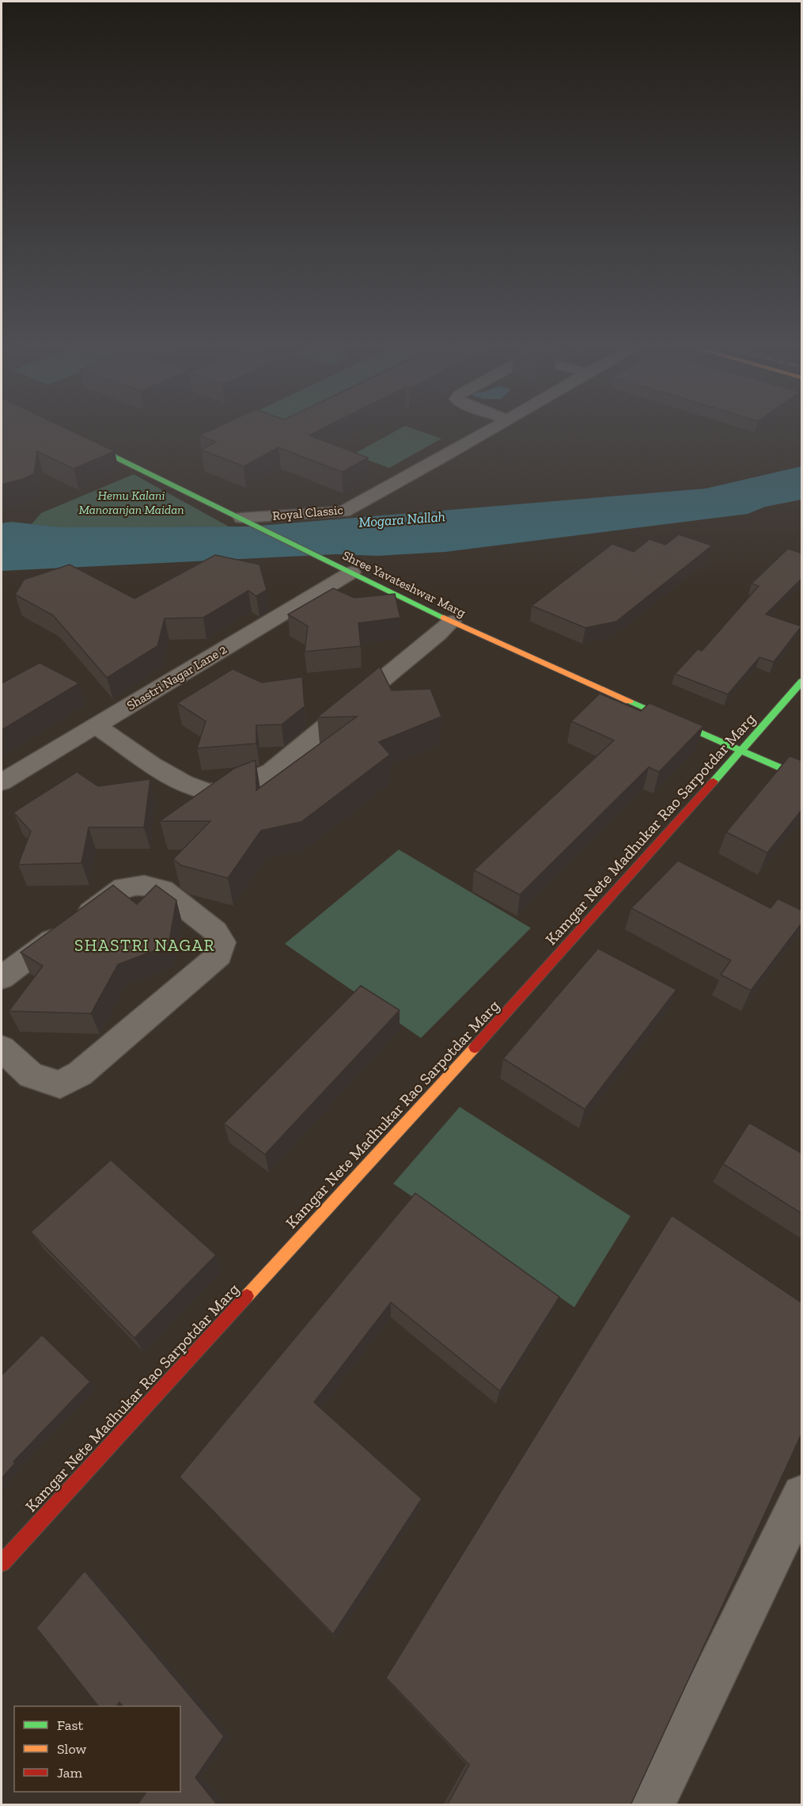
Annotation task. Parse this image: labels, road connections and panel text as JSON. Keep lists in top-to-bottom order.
{
  "streets": {
    "street": [
      "Royal Classic",
      "Shree Yavateshwar Marg",
      "Shastri Nagar Lane 2",
      "Kamgar Nete Madhukar Rao Sarpotdar Marg"
    ]
  },
  "crossings": [
    ["Royal Classic", "Shree Yavateshwar Marg"],
    ["Shree Yavateshwar Marg", "Shastri Nagar Lane 2"],
    ["Shree Yavateshwar Marg", "Kamgar Nete Madhukar Rao Sarpotdar Marg"]
  ],
  "districts": ["SHASTRI NAGAR"],
  "water": ["Mogara Nallah"],
  "parks": ["Hemu Kalani Manoranjan Maidan"],
  "legend": ["Fast", "Slow", "Jam"]
}
